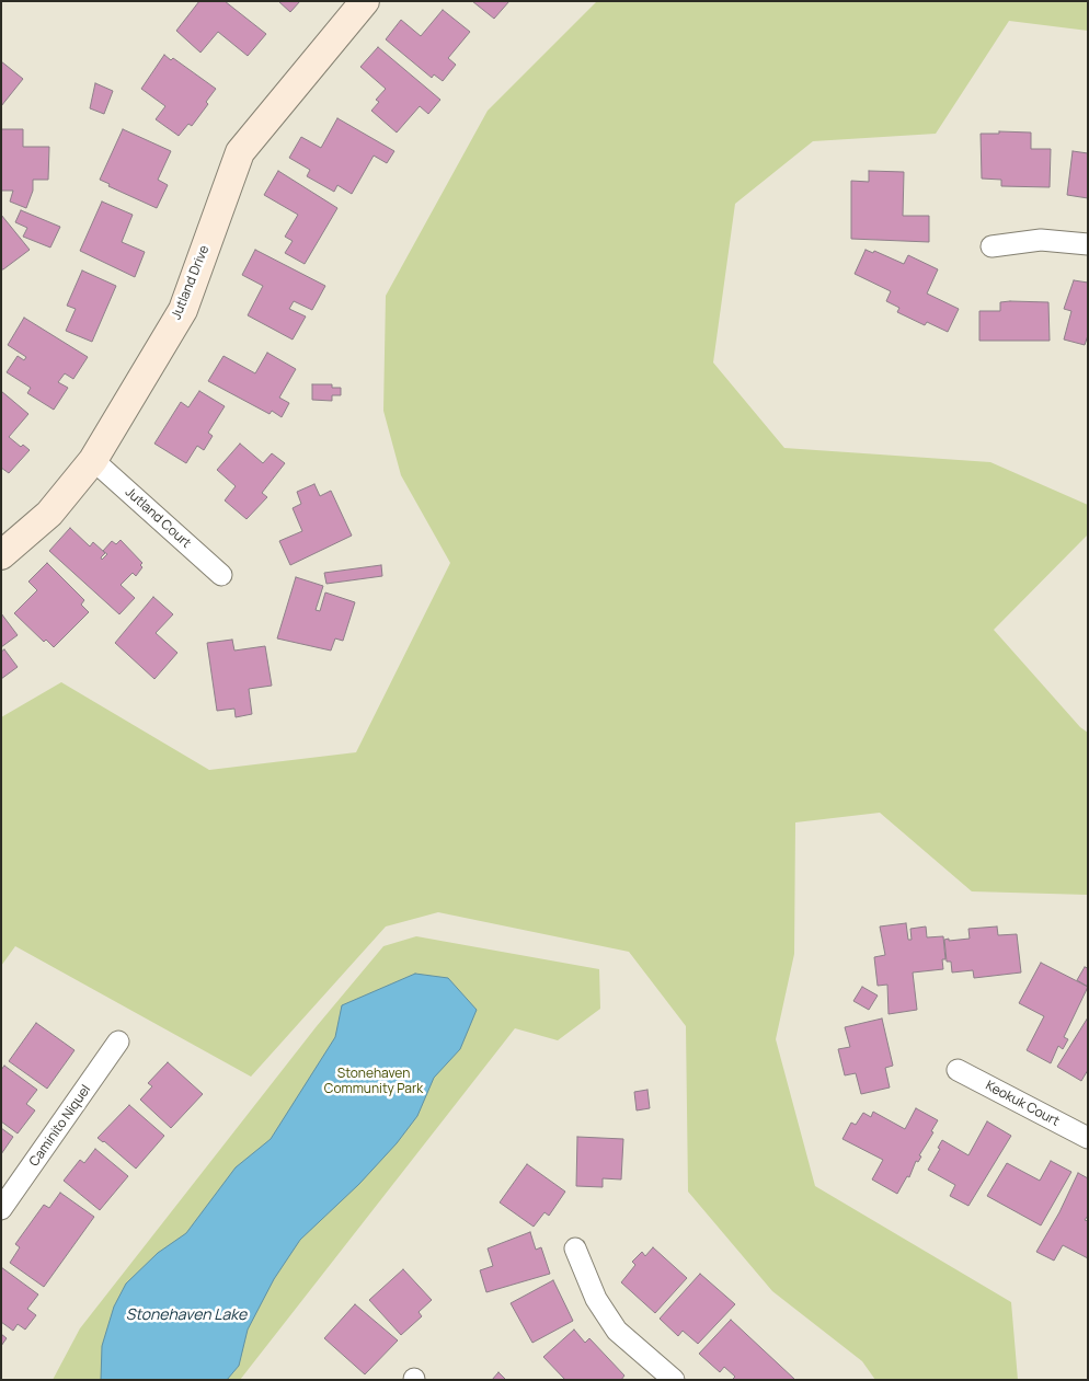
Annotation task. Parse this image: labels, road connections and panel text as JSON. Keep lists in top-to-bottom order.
{
  "streets": {
    "street": [
      "Jutland Drive",
      "Jutland Court",
      "Keokuk Court",
      "Caminito Niquel"
    ]
  },
  "crossings": [
    ["Jutland Drive", "Jutland Court"]
  ],
  "water": ["Stonehaven Lake"],
  "parks": ["Stonehaven Community Park"]
}
